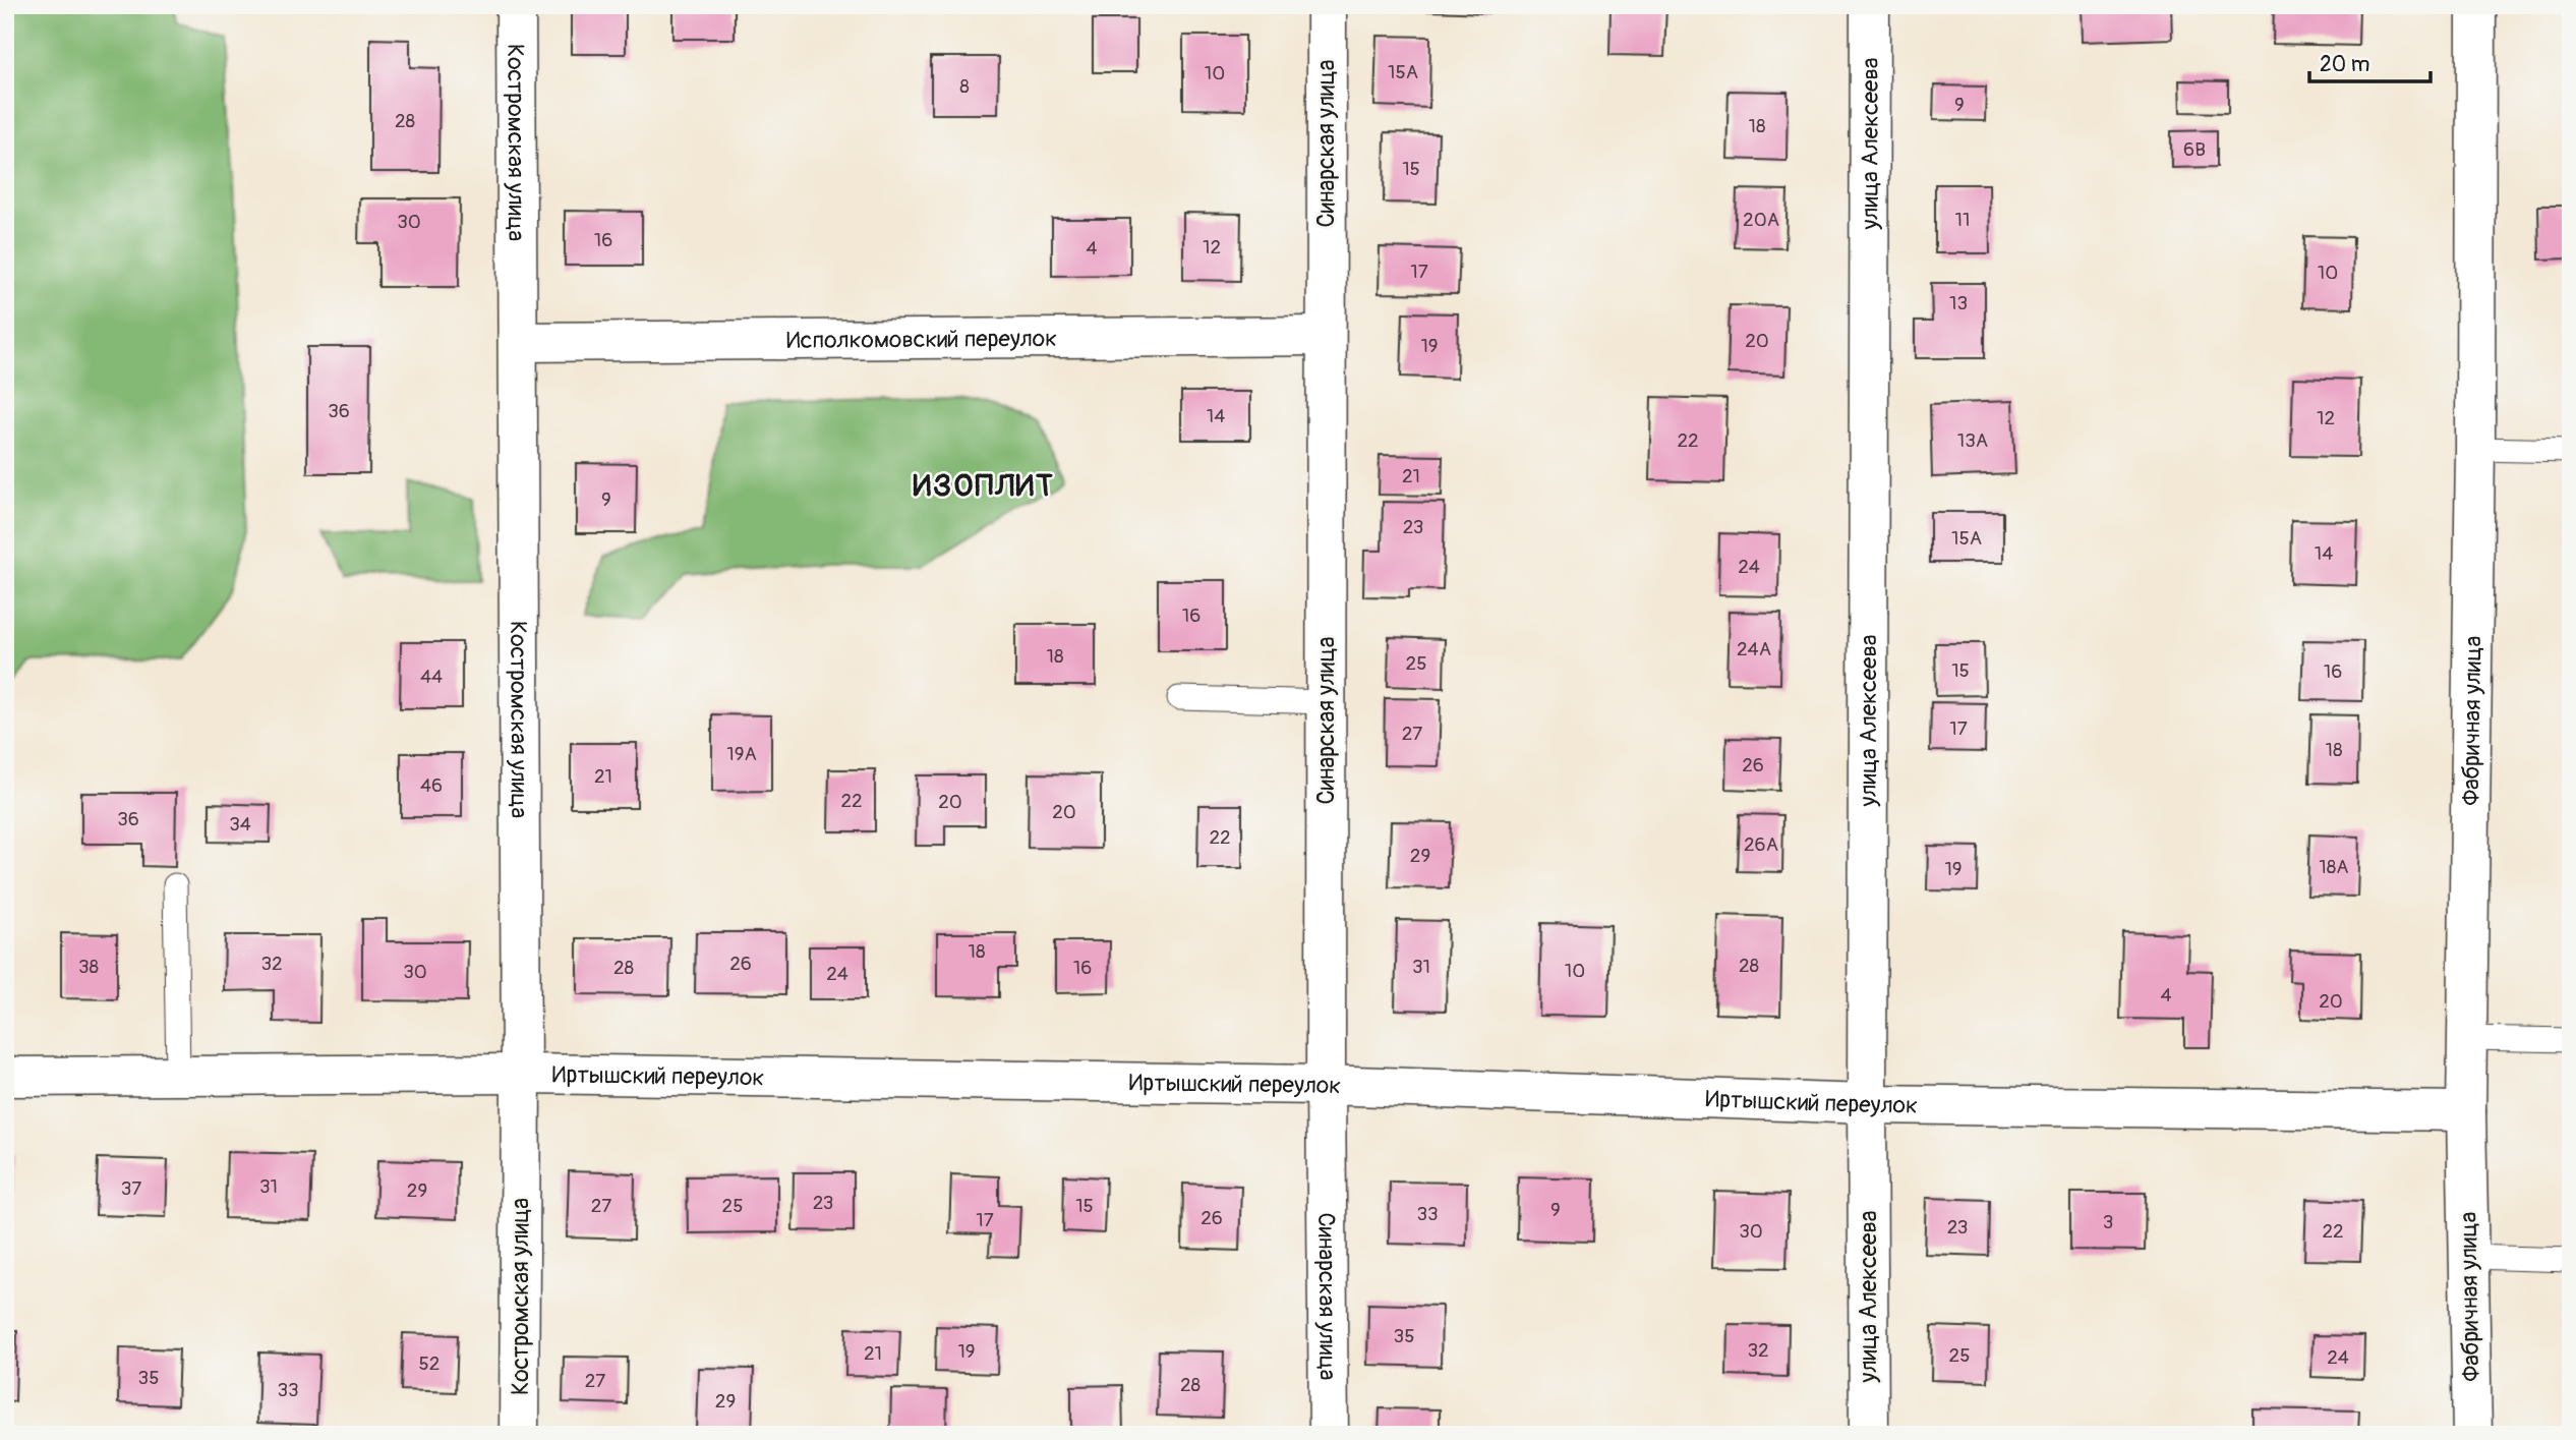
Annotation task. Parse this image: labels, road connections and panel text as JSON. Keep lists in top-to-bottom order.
{
  "streets": {
    "street": [
      "Костромская улица",
      "Синарская улица",
      "улица Алексеева",
      "Исполкомовский переулок",
      "Фабричная улица",
      "Иртышский переулок"
    ]
  },
  "crossings": [
    ["Костромская улица", "Исполкомовский переулок"],
    ["Костромская улица", "Иртышский переулок"],
    ["Синарская улица", "Исполкомовский переулок"],
    ["Синарская улица", "Иртышский переулок"],
    ["улица Алексеева", "Иртышский переулок"],
    ["Фабричная улица", "Иртышский переулок"]
  ],
  "districts": ["ИЗОПЛИТ"],
  "house_numbers": [
    "15А",
    "10",
    "8",
    "9",
    "28",
    "18",
    "6В",
    "15",
    "20А",
    "11",
    "30",
    "16",
    "12",
    "4",
    "17",
    "10",
    "13",
    "20",
    "19",
    "36",
    "14",
    "12",
    "22",
    "13А",
    "21",
    "9",
    "23",
    "15А",
    "14",
    "24",
    "16",
    "24А",
    "18",
    "25",
    "15",
    "16",
    "44",
    "17",
    "27",
    "18",
    "19А",
    "26",
    "21",
    "46",
    "22",
    "20",
    "20",
    "36",
    "34",
    "22",
    "26А",
    "29",
    "18А",
    "19",
    "18",
    "32",
    "26",
    "28",
    "38",
    "31",
    "28",
    "16",
    "10",
    "30",
    "24",
    "4",
    "20",
    "31",
    "37",
    "29",
    "23",
    "27",
    "25",
    "15",
    "9",
    "33",
    "26",
    "17",
    "3",
    "23",
    "30",
    "22",
    "35",
    "32",
    "19",
    "21",
    "25",
    "24",
    "52",
    "35",
    "27",
    "28",
    "33",
    "29"
  ],
  "scale_bar": "20 m"
}
